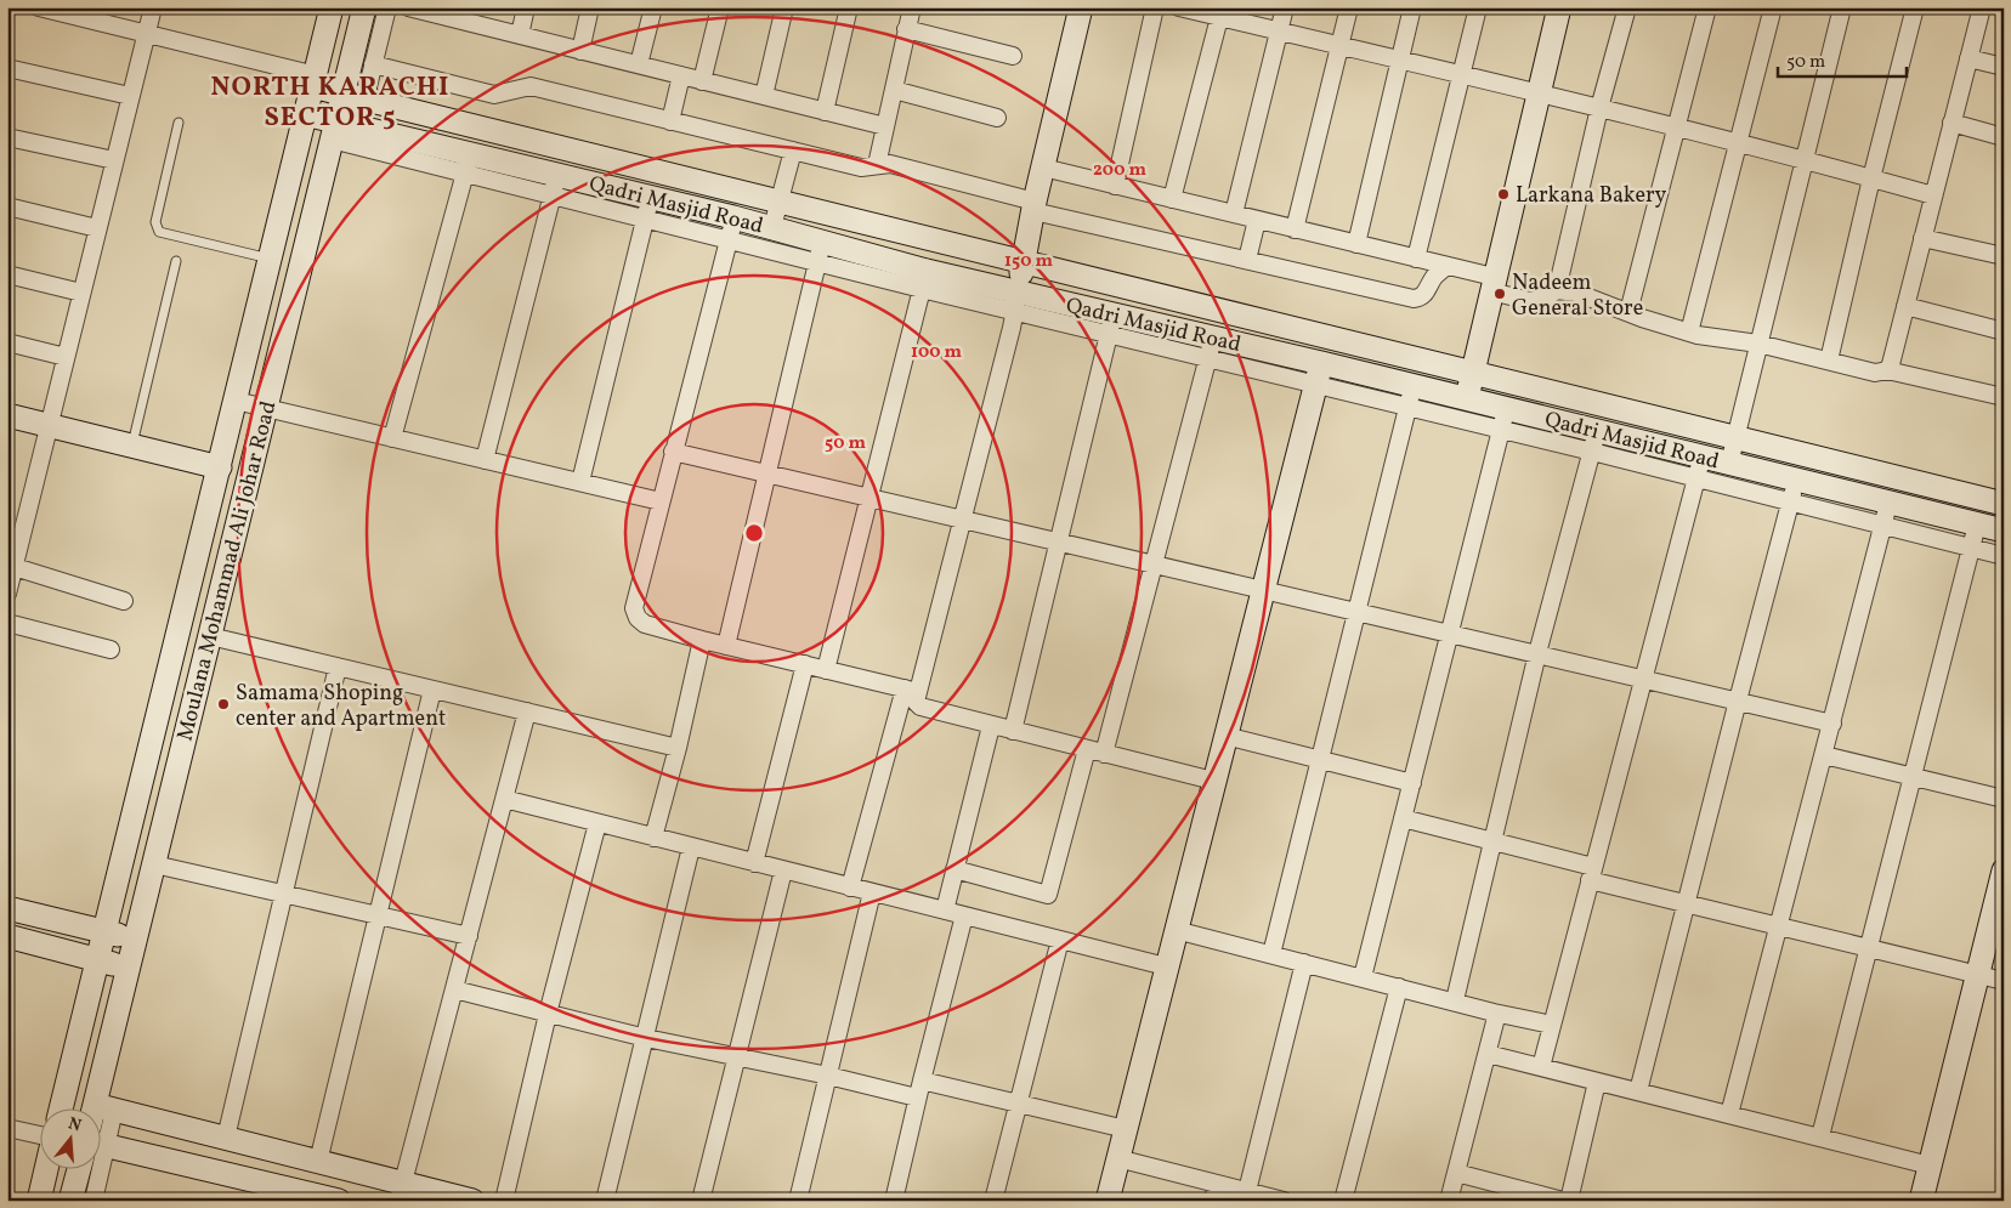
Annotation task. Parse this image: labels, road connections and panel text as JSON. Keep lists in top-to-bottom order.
{
  "streets": {
    "street": ["Qadri Masjid Road", "Moulana Mohammad Ali Johar Road"]
  },
  "crossings": [
    ["Qadri Masjid Road", "Moulana Mohammad Ali Johar Road"]
  ],
  "districts": ["NORTH KARACHI SECTOR 5"],
  "places": ["Larkana Bakery", "Nadeem General Store", "Samama Shoping center and Apartment"],
  "scale_bar": "50 m",
  "north": "top",
  "rings": [
    "200 m",
    "150 m",
    "100 m",
    "50 m"
  ]
}
